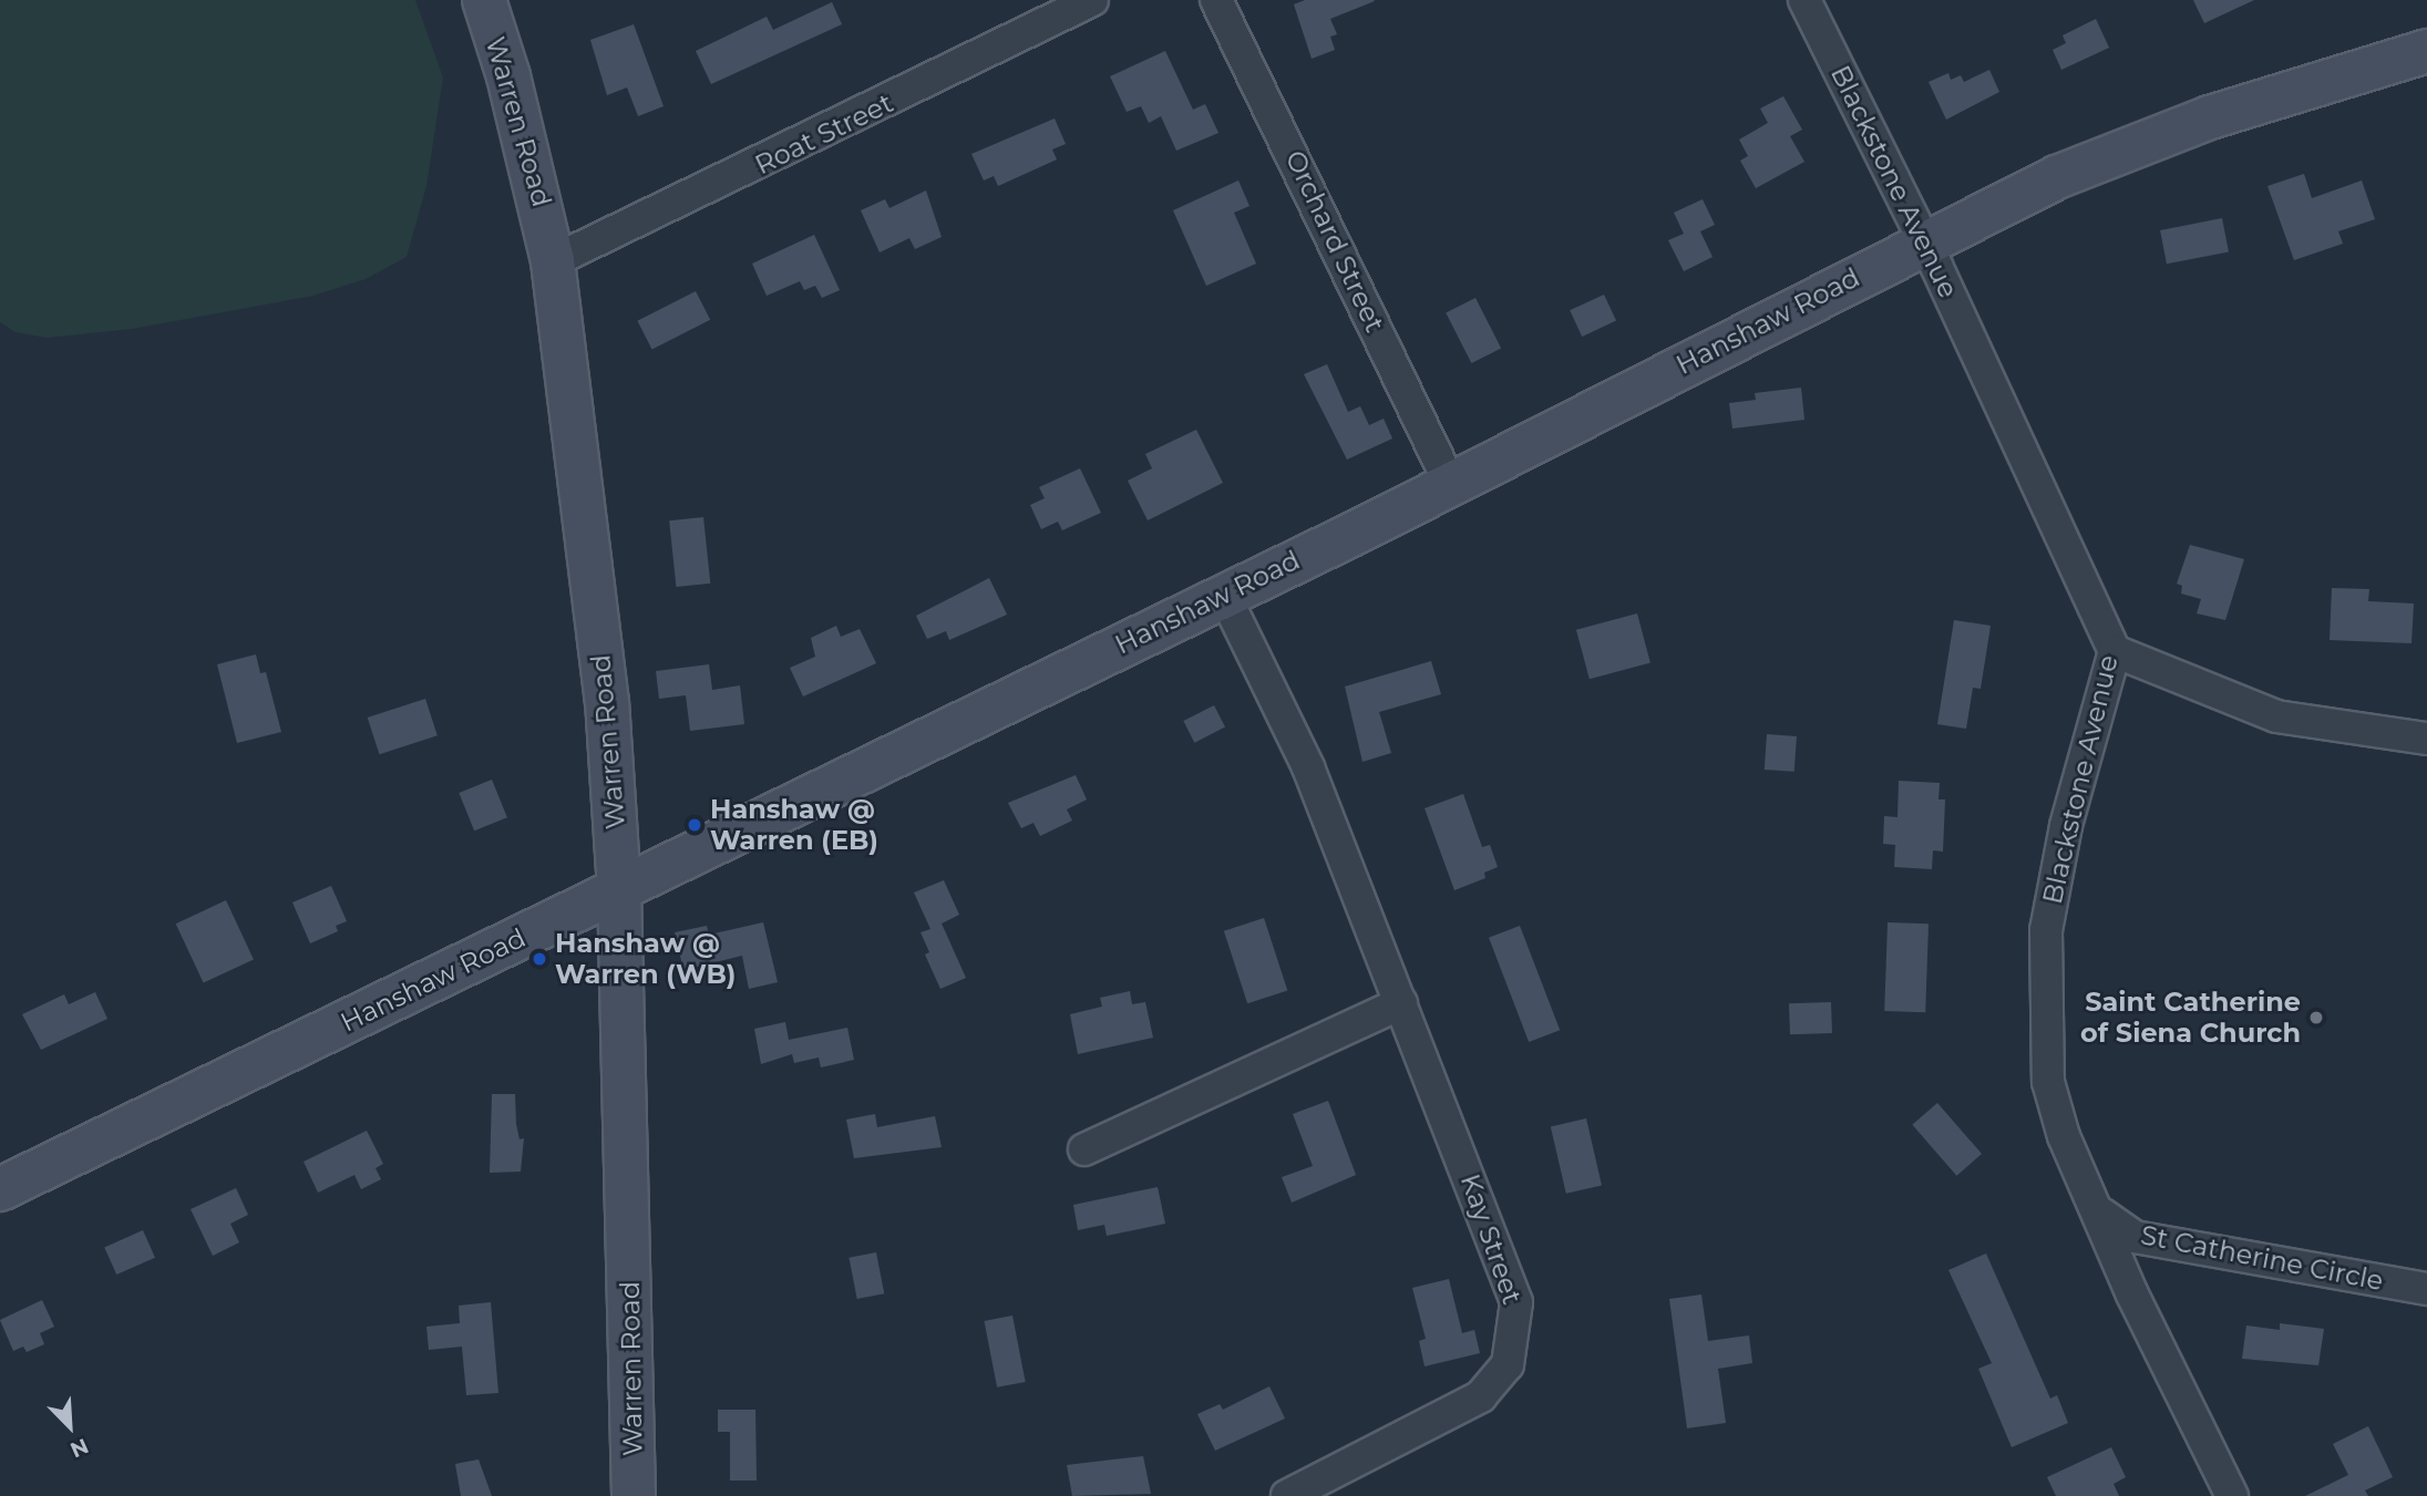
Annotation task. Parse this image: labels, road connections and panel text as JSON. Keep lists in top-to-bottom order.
{
  "streets": {
    "street": [
      "Warren Road",
      "Roat Street",
      "Blackstone Avenue",
      "Orchard Street",
      "Hanshaw Road",
      "Kay Street",
      "St Catherine Circle"
    ]
  },
  "crossings": [
    ["Warren Road", "Roat Street"],
    ["Warren Road", "Hanshaw Road"],
    ["Blackstone Avenue", "Hanshaw Road"],
    ["Blackstone Avenue", "St Catherine Circle"],
    ["Orchard Street", "Hanshaw Road"],
    ["Hanshaw Road", "Kay Street"]
  ],
  "places": ["Hanshaw @ Warren (EB)", "Hanshaw @ Warren (WB)", "Saint Catherine of Siena Church"],
  "north": "bottom right"
}
